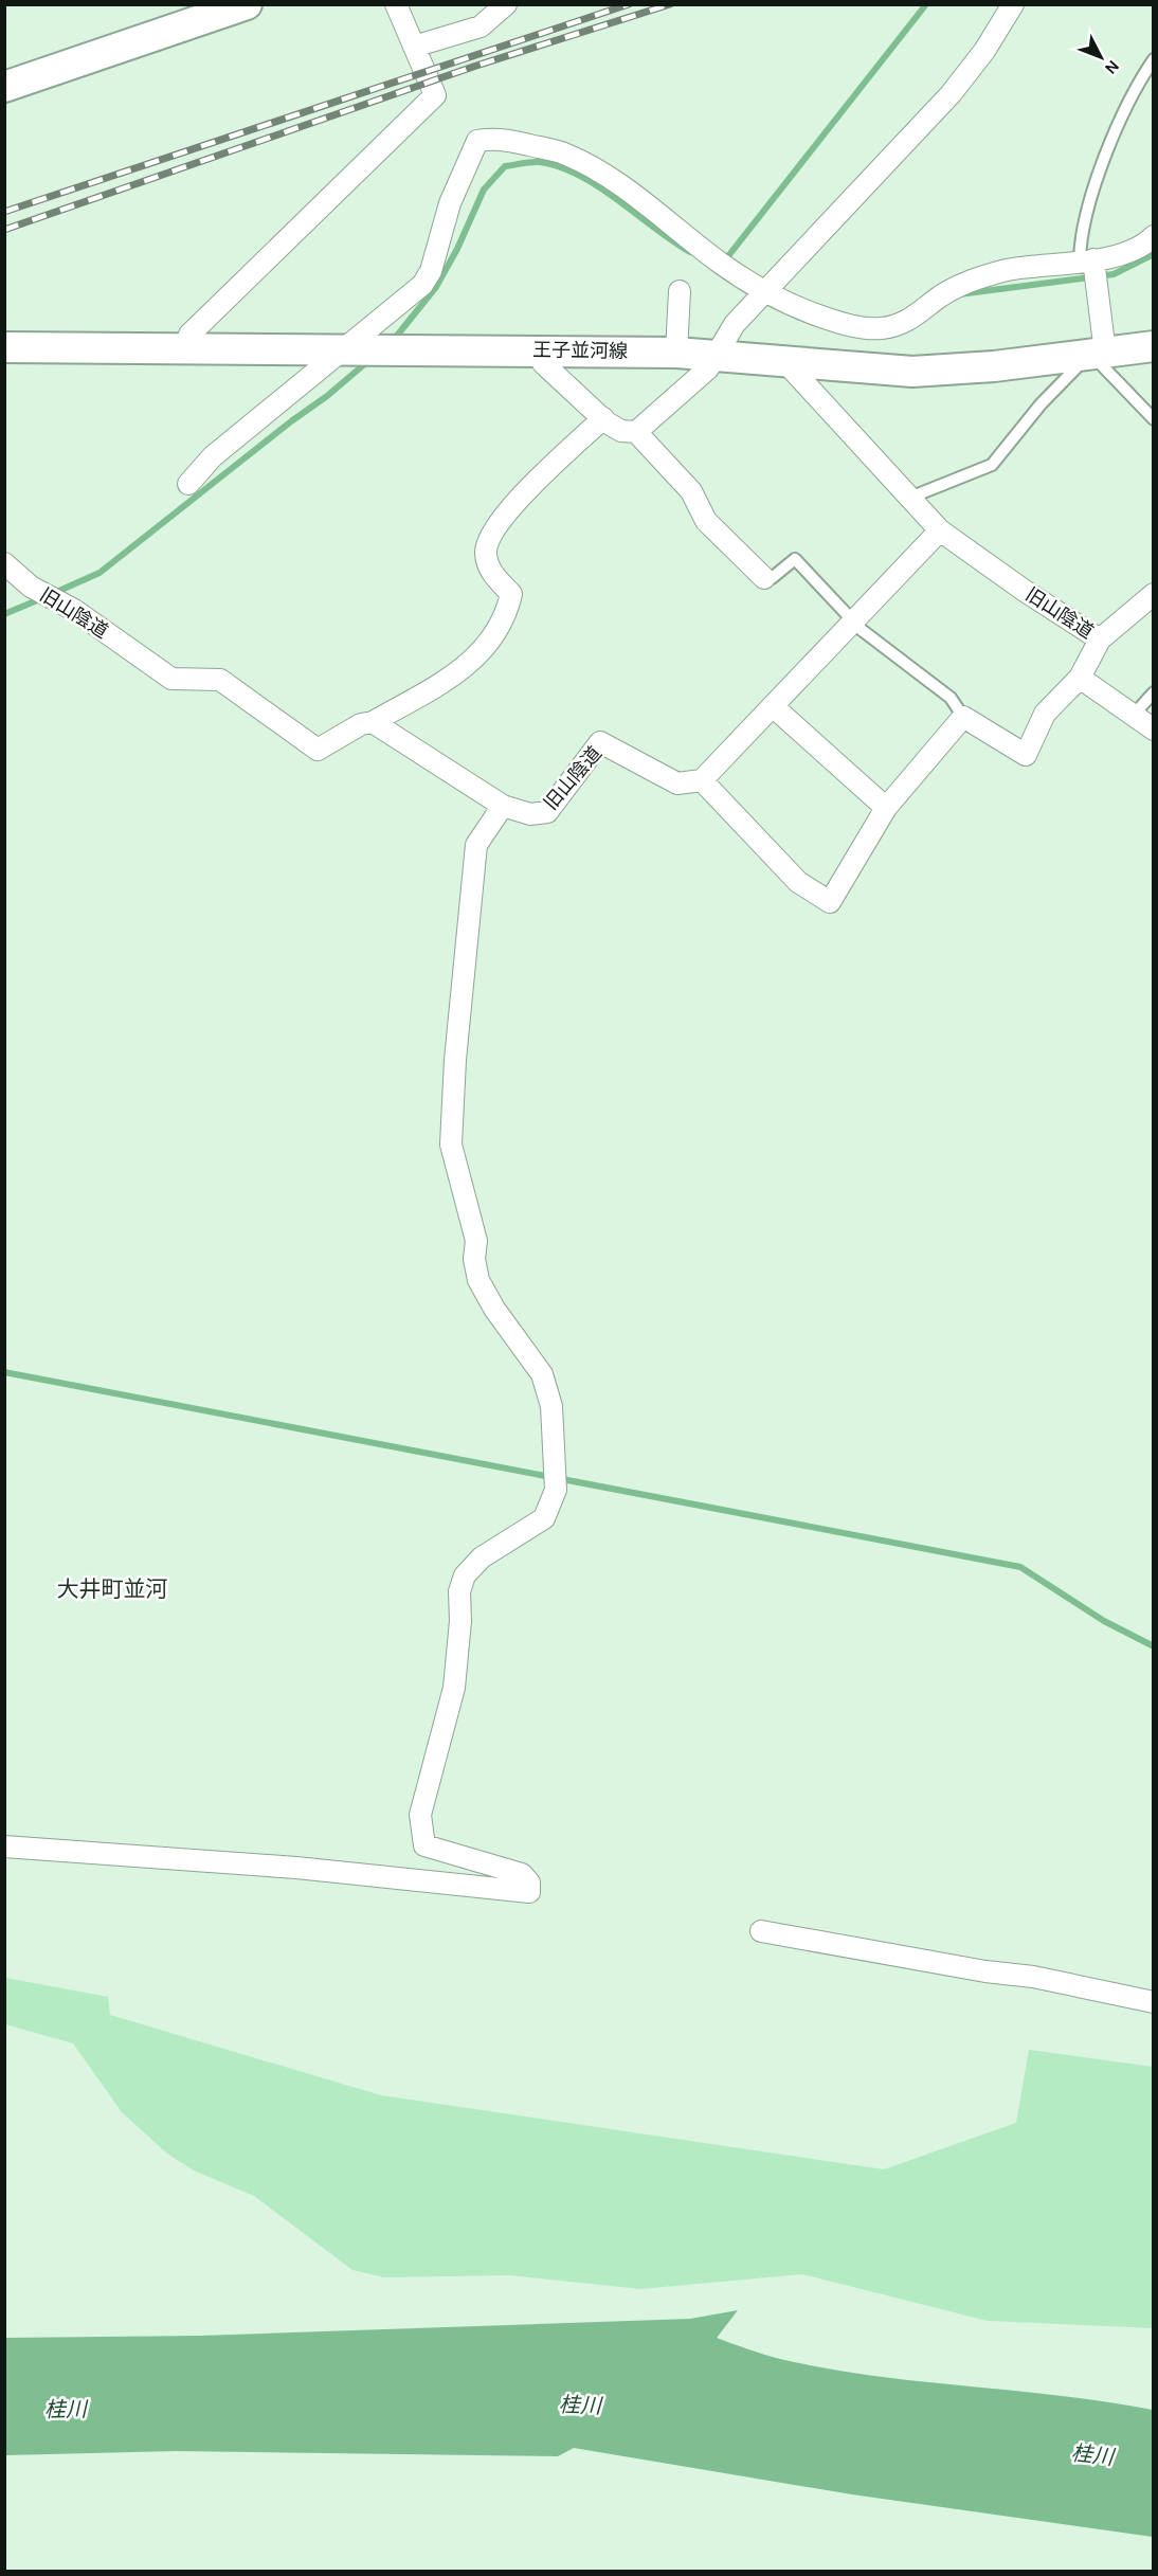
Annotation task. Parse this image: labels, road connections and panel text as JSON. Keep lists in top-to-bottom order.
{
  "streets": {
    "main road": ["王子並河線"],
    "street": ["旧山陰道"]
  },
  "crossings": [
    ["王子並河線", "旧山陰道"]
  ],
  "districts": ["大井町並河"],
  "water": ["桂川"],
  "north": "bottom right"
}
